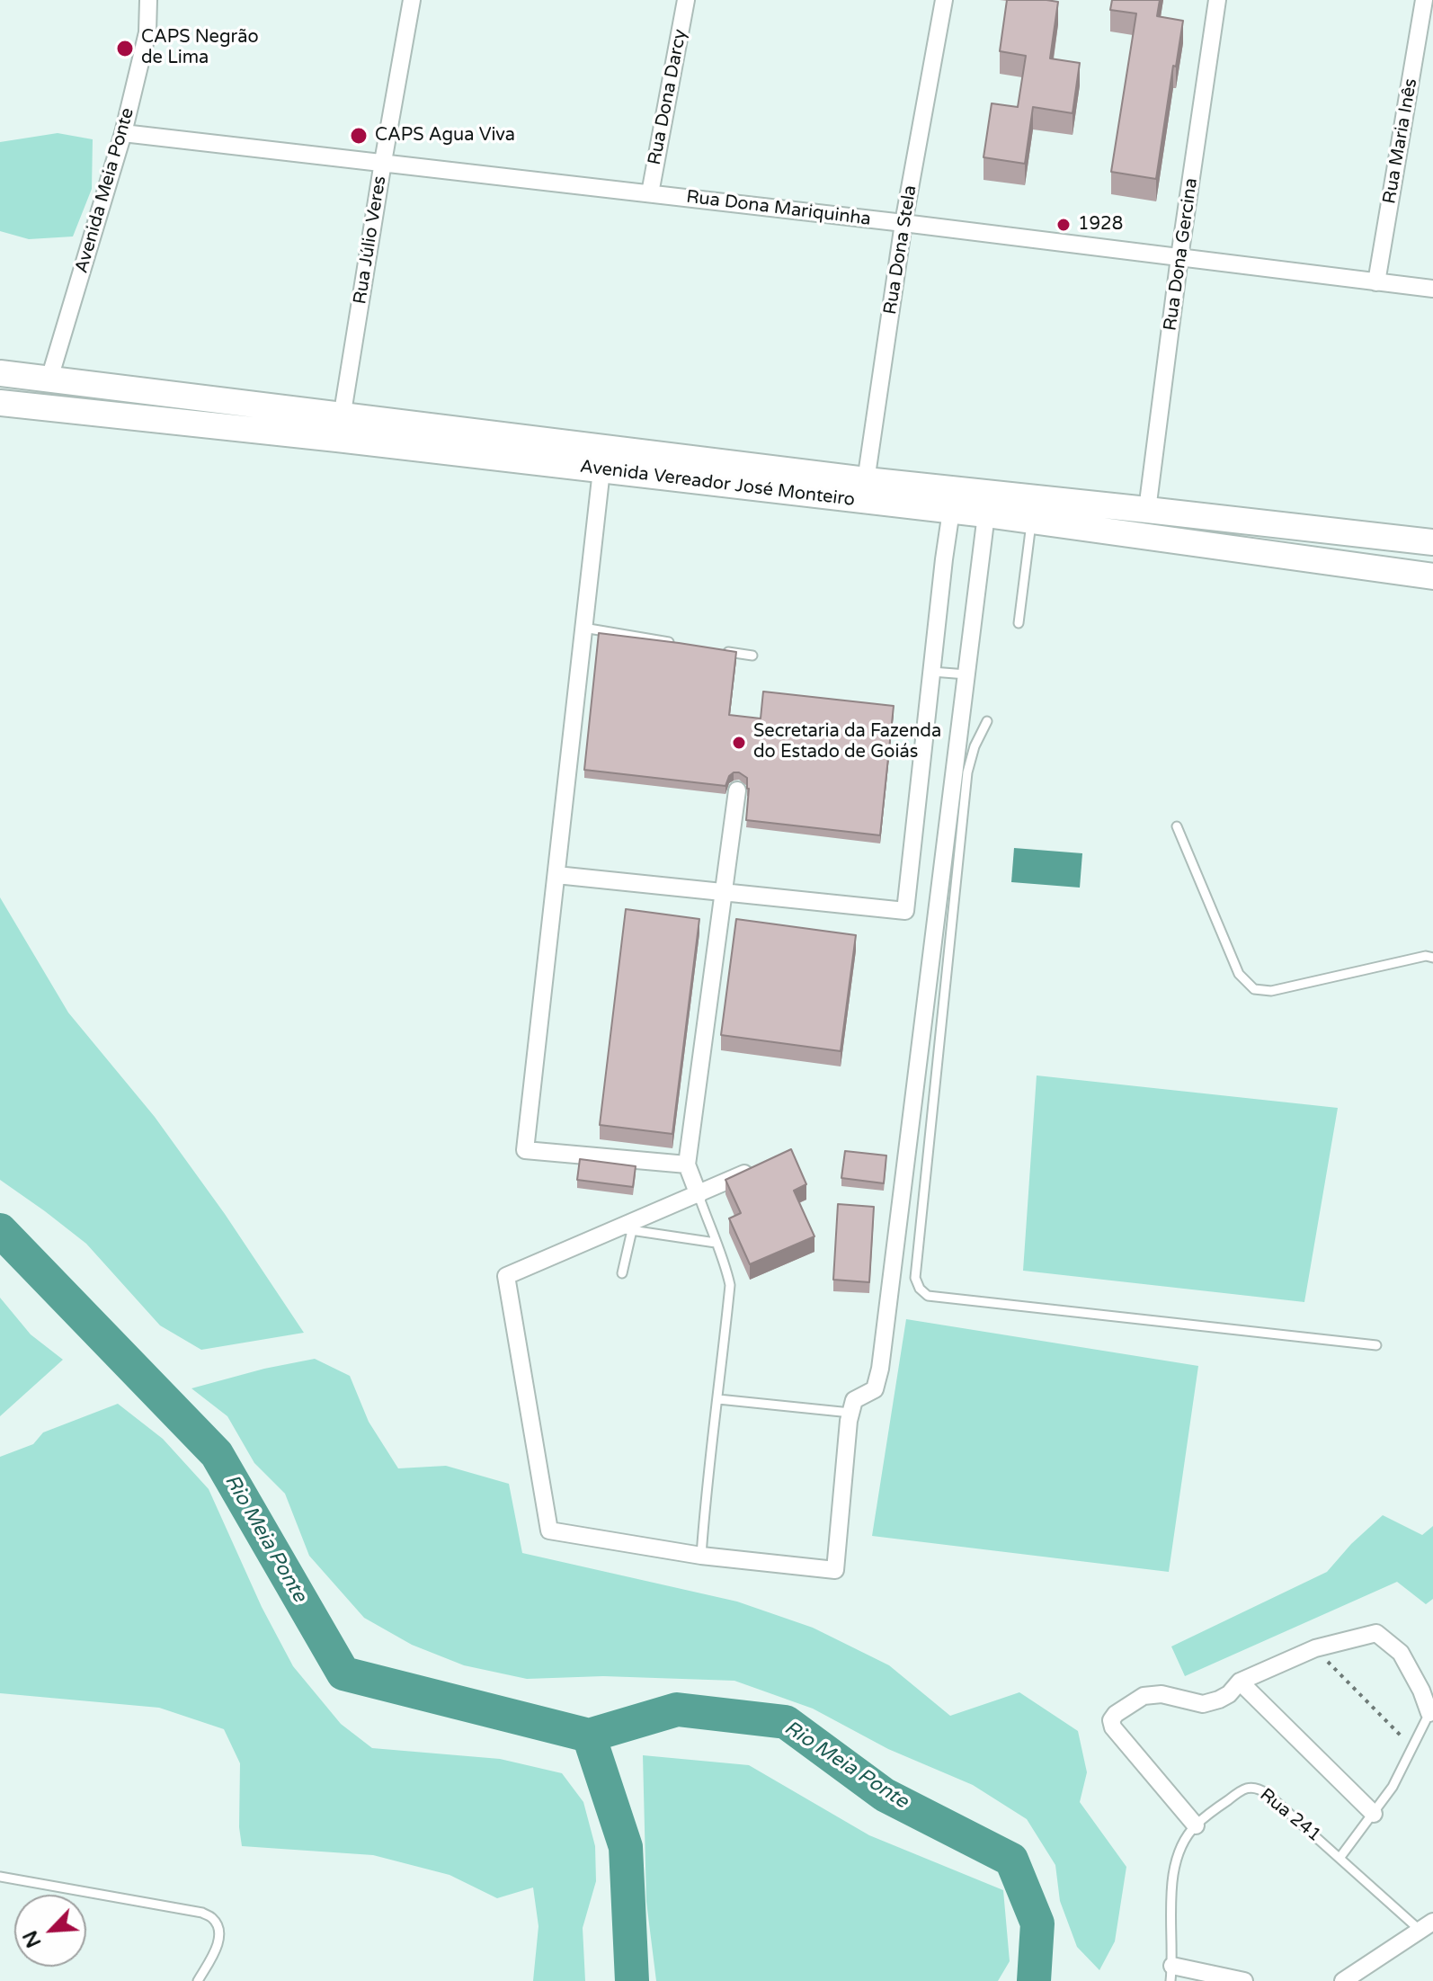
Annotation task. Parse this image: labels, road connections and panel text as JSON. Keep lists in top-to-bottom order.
{
  "streets": {
    "main road": ["Avenida Vereador José Monteiro"],
    "street": [
      "Rua Dona Darcy",
      "Rua Maria Inês",
      "Avenida Meia Ponte",
      "Rua Dona Mariquinha",
      "Rua Júlio Veres",
      "Rua Dona Stela",
      "Rua Dona Gercina",
      "Rua 241"
    ]
  },
  "crossings": [
    ["Rua Dona Darcy", "Rua Dona Mariquinha"],
    ["Rua Maria Inês", "Rua Dona Mariquinha"],
    ["Avenida Meia Ponte", "Rua Dona Mariquinha"],
    ["Avenida Meia Ponte", "Avenida Vereador José Monteiro"],
    ["Rua Dona Mariquinha", "Rua Júlio Veres"],
    ["Rua Dona Mariquinha", "Rua Dona Stela"],
    ["Rua Dona Mariquinha", "Rua Dona Gercina"],
    ["Rua Júlio Veres", "Avenida Vereador José Monteiro"],
    ["Rua Dona Stela", "Avenida Vereador José Monteiro"],
    ["Rua Dona Gercina", "Avenida Vereador José Monteiro"]
  ],
  "water": ["Rio Meia Ponte"],
  "places": [
    "CAPS Negrão de Lima",
    "CAPS Agua Viva",
    "1928",
    "Secretaria da Fazenda do Estado de Goiás"
  ],
  "north": "bottom left"
}
